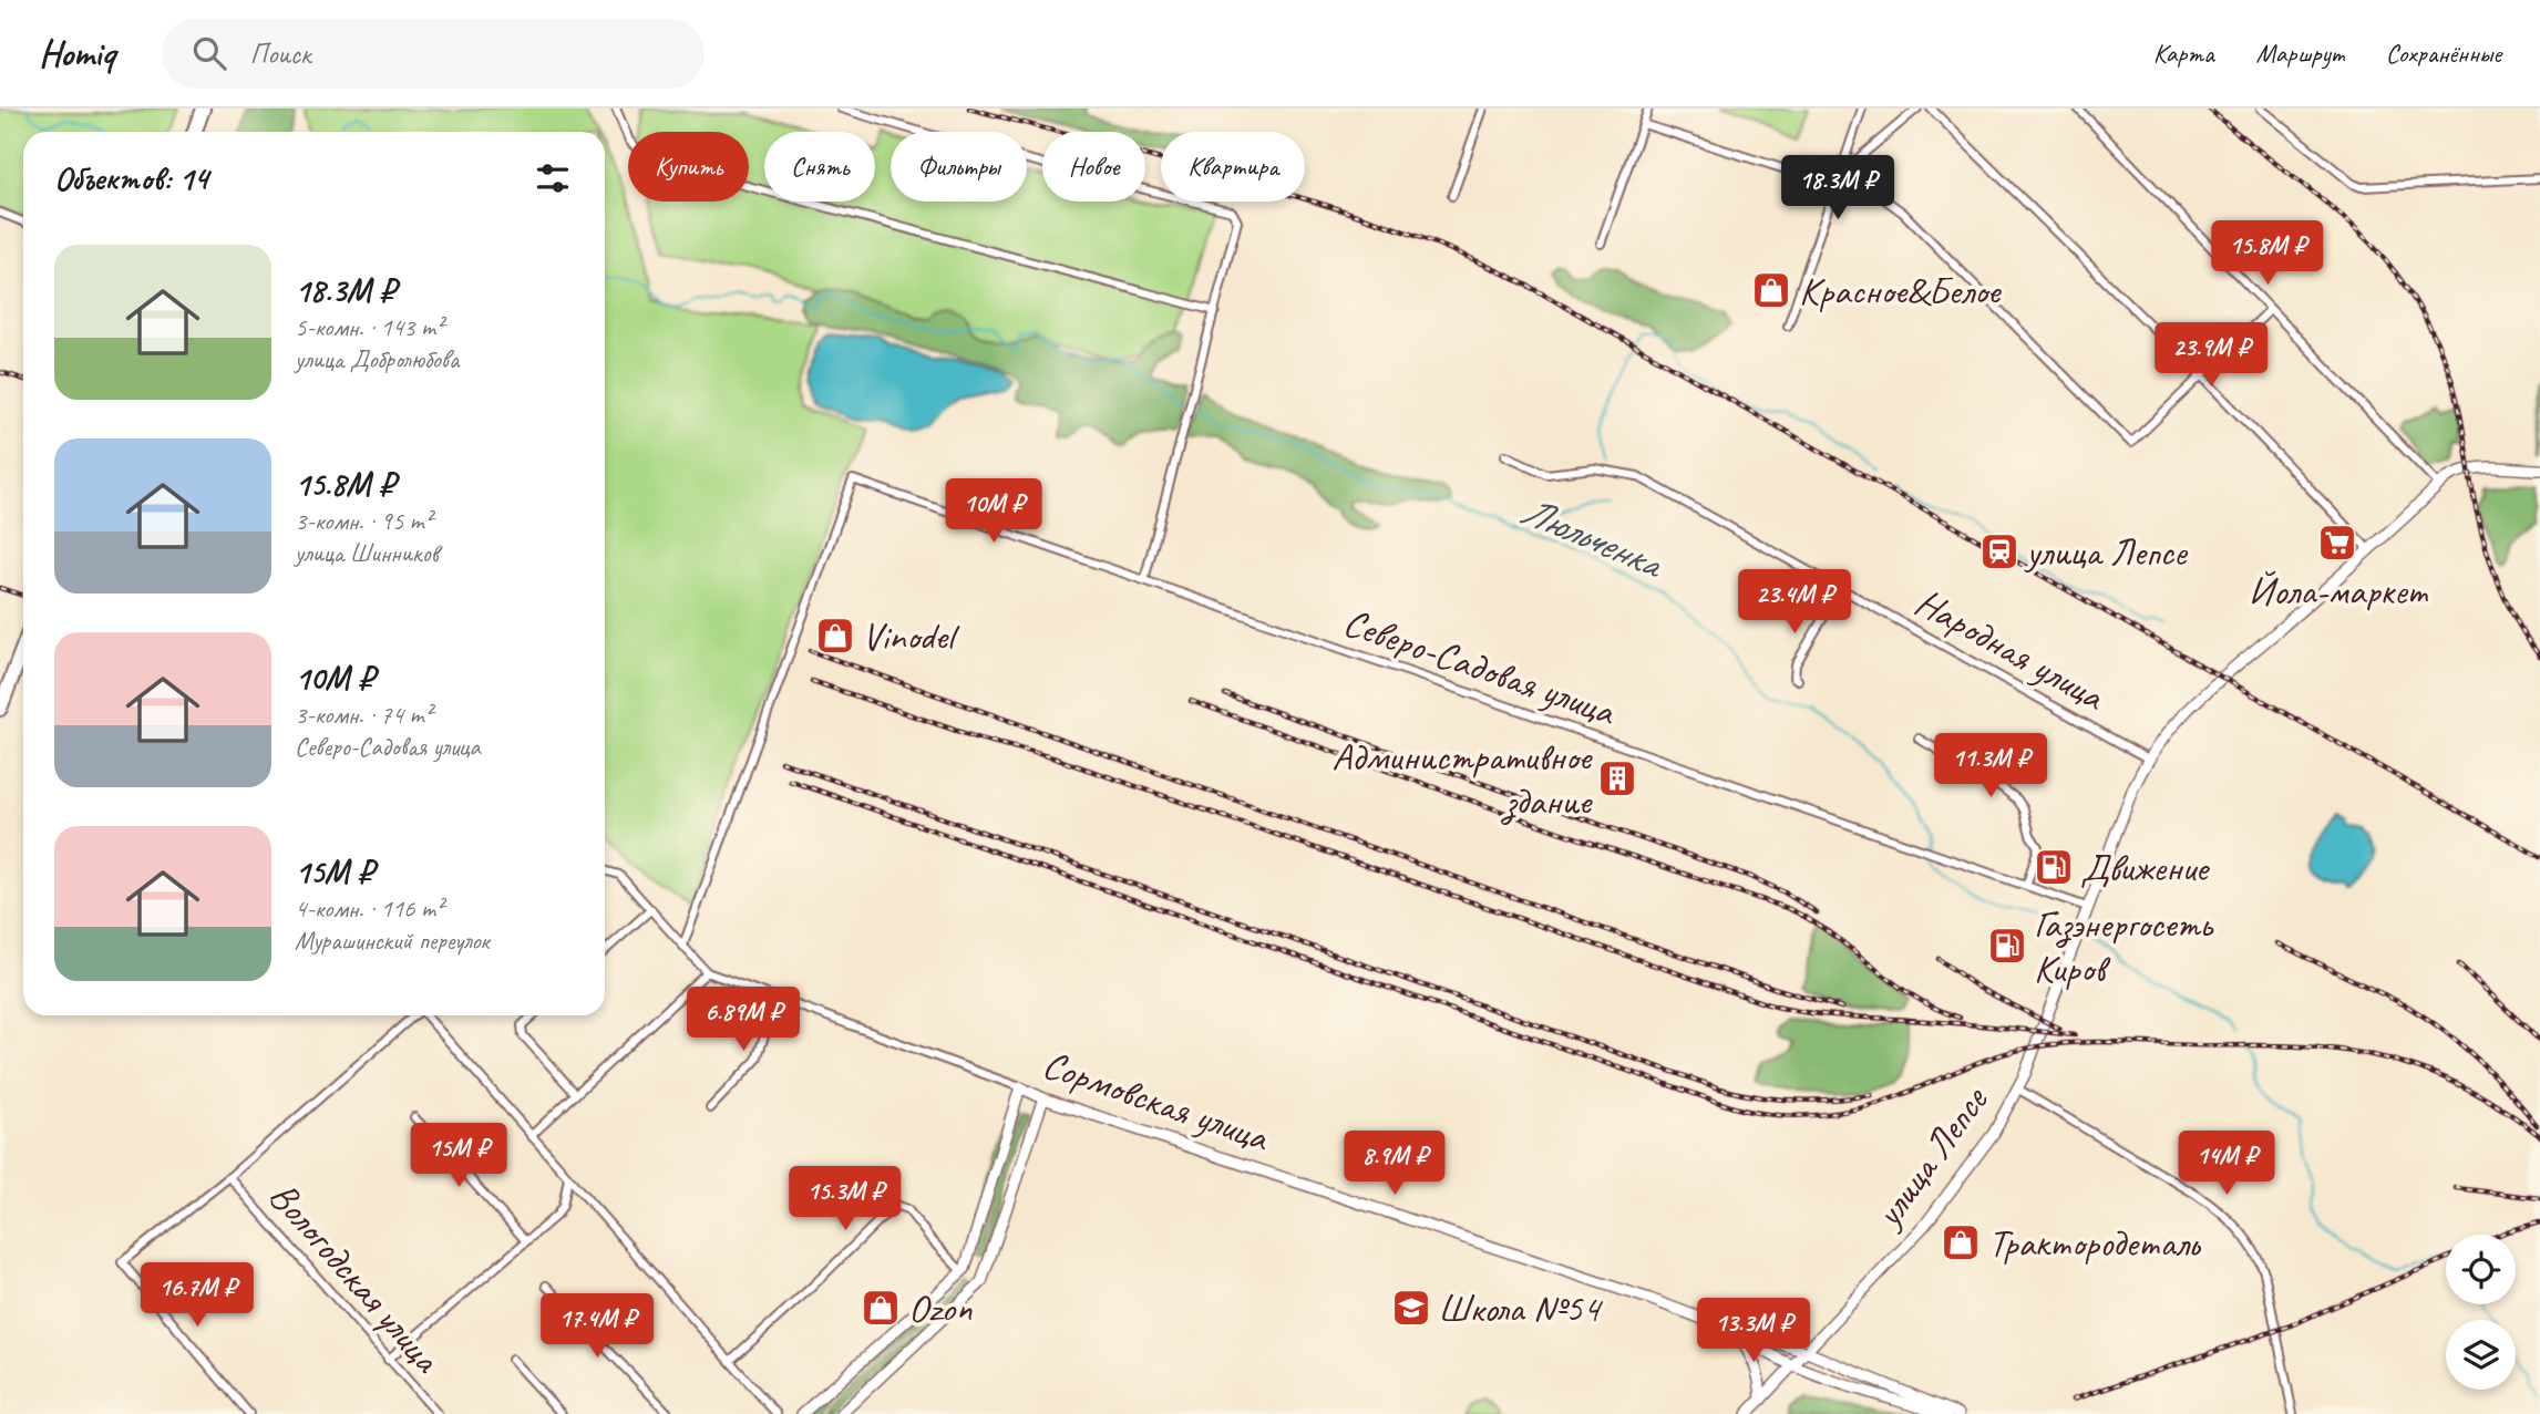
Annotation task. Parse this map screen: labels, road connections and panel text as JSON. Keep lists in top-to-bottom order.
{
  "streets": {
    "street": [
      "Народная улица",
      "Северо-Садовая улица",
      "Сормовская улица",
      "улица Лепсе",
      "Вологодская улица"
    ]
  },
  "crossings": [
    ["Народная улица", "улица Лепсе"],
    ["Северо-Садовая улица", "Сормовская улица"],
    ["Северо-Садовая улица", "улица Лепсе"],
    ["Сормовская улица", "улица Лепсе"]
  ],
  "water": ["Люльченка"],
  "places": {
    "shop": [
      "Красное&Белое",
      "Vinodel",
      "Трактородеталь",
      "Ozon"
    ],
    "supermarket": ["Йола-маркет"],
    "station": ["улица Лепсе"],
    "building": ["Административное здание"],
    "fuel station": ["Движение", "Газэнергосеть Киров"],
    "school or university": ["Школа №54"]
  },
  "page": {
    "header": "Homiq",
    "search": "Поиск",
    "nav": ["Карта", "Маршрут", "Сохранённые"],
    "chip": [
      "Купить",
      "Снять",
      "Фильтры",
      "Новое",
      "Квартира"
    ],
    "heading": "Объектов: 14",
    "price": [
      "18.3M ₽",
      "15.8M ₽",
      "23.9M ₽",
      "10M ₽",
      "23.4M ₽",
      "11.3M ₽",
      "6.89M ₽",
      "15M ₽",
      "8.9M ₽",
      "14M ₽",
      "15.3M ₽",
      "16.7M ₽",
      "17.4M ₽",
      "13.3M ₽"
    ],
    "list": [
      {
        "name": "18.3M ₽",
        "note": "5-комн. · 143 m² · улица Добролюбова"
      },
      {
        "name": "15.8M ₽",
        "note": "3-комн. · 95 m² · улица Шинников"
      },
      {
        "name": "10M ₽",
        "note": "3-комн. · 74 m² · Северо-Садовая улица"
      },
      {
        "name": "15M ₽",
        "note": "4-комн. · 116 m² · Мурашинский переулок"
      }
    ]
  }
}
